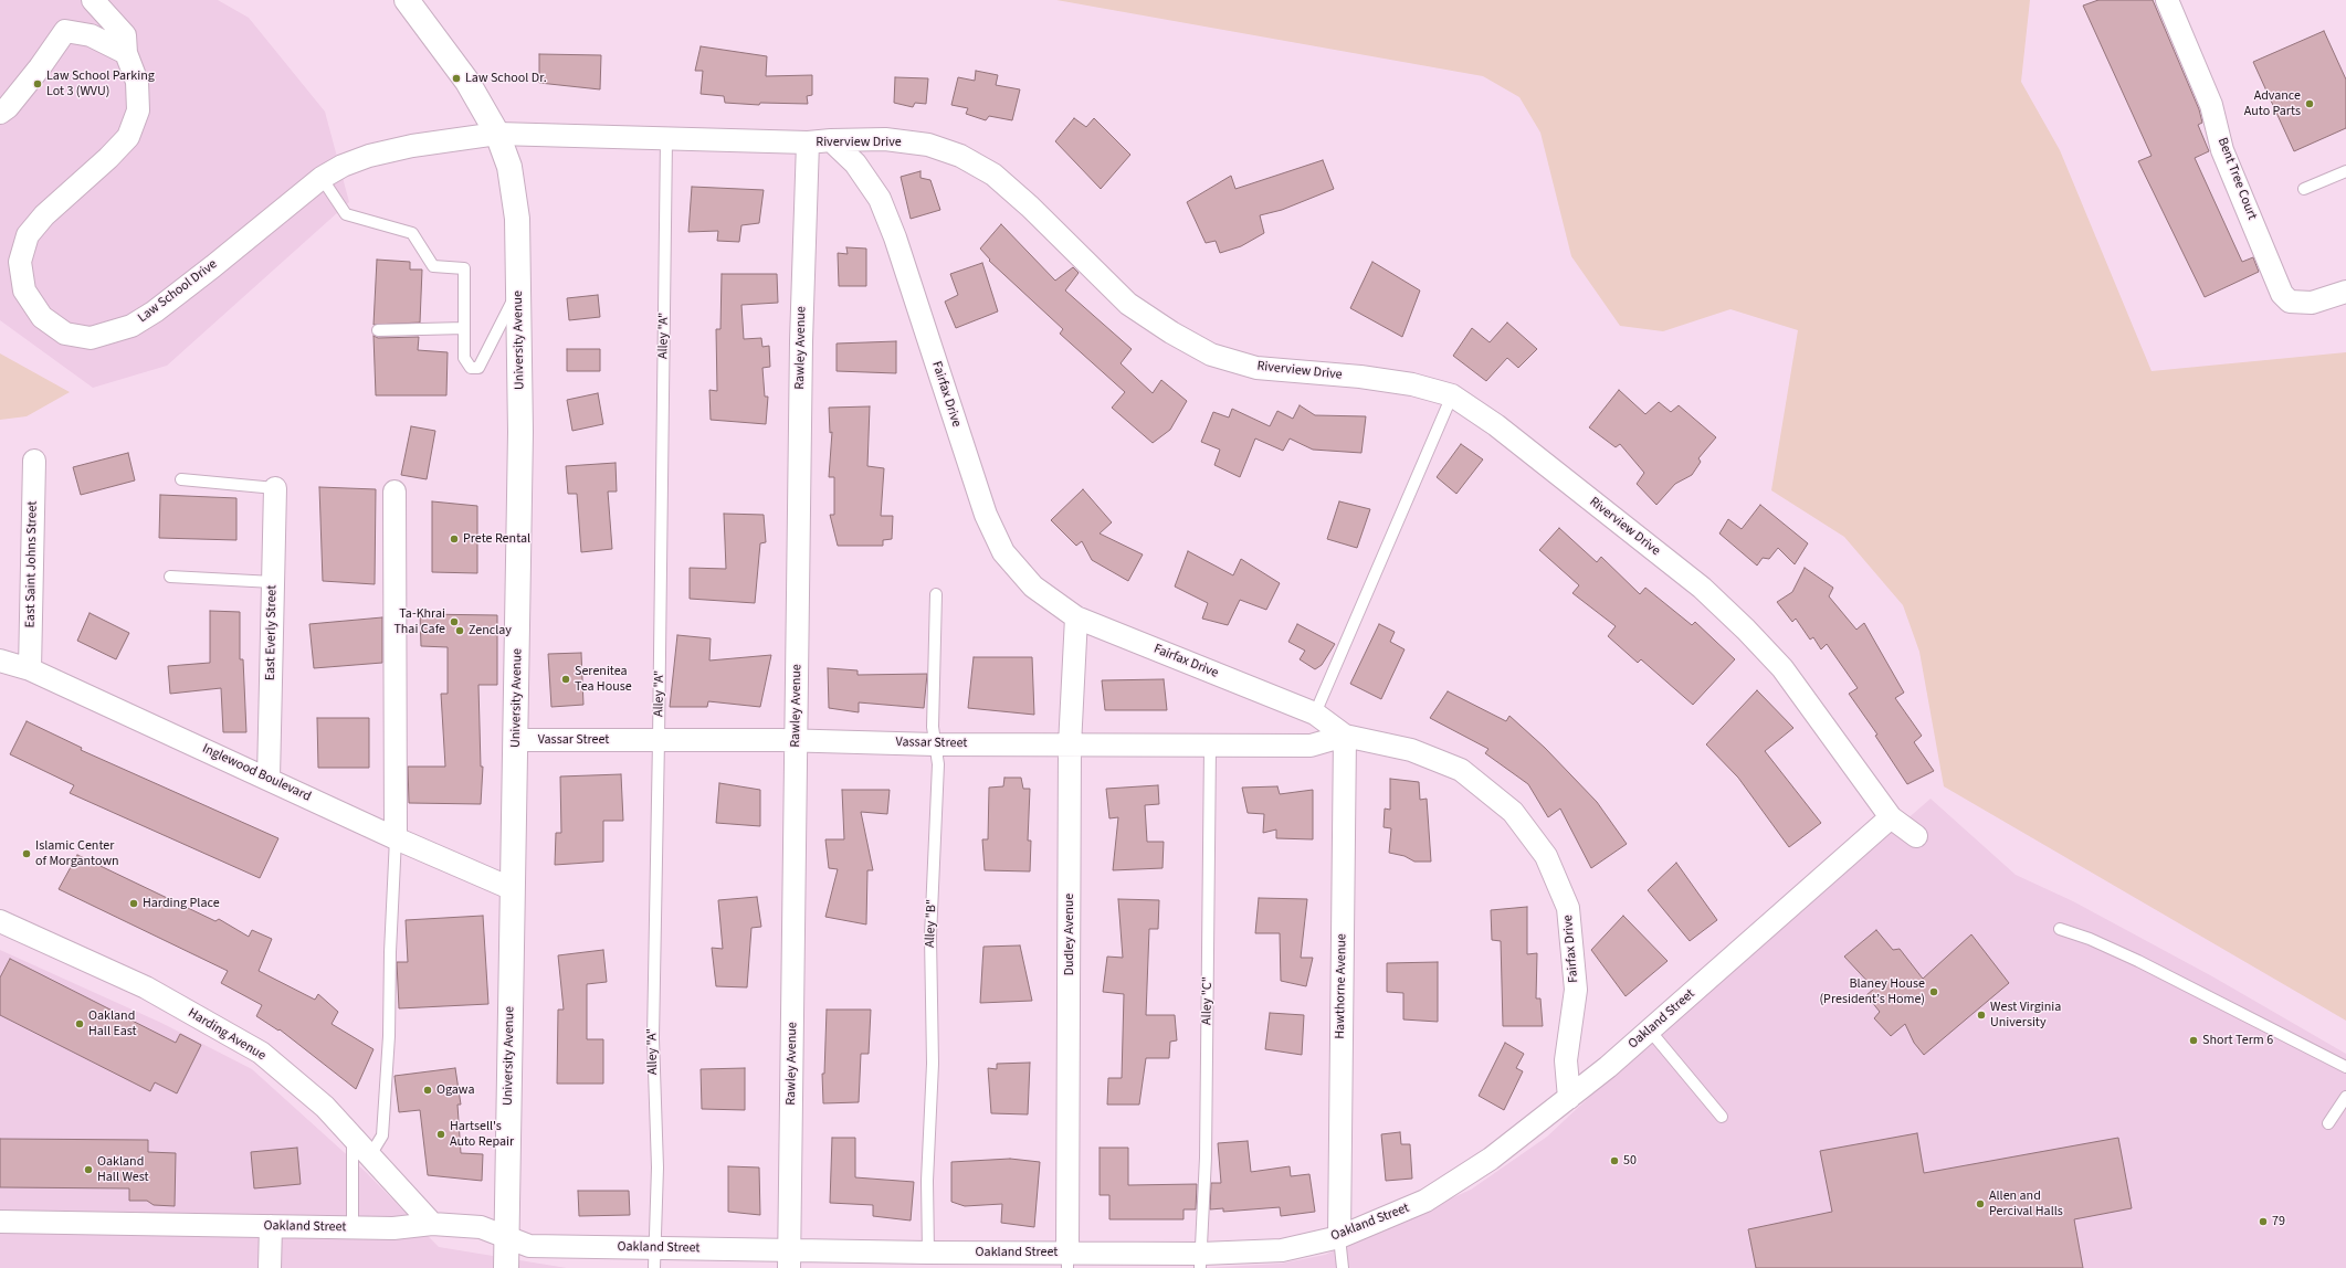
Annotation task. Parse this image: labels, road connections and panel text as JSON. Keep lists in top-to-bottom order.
{
  "streets": {
    "street": [
      "Riverview Drive",
      "Bent Tree Court",
      "Law School Drive",
      "University Avenue",
      "Rawley Avenue",
      "Fairfax Drive",
      "East Saint Johns Street",
      "East Everly Street",
      "Vassar Street",
      "Inglewood Boulevard",
      "Dudley Avenue",
      "Hawthorne Avenue",
      "Oakland Street",
      "Harding Avenue"
    ],
    "lane": ["Alley \"A\"", "Alley \"B\"", "Alley \"C\""]
  },
  "crossings": [
    ["Riverview Drive", "Law School Drive"],
    ["Riverview Drive", "Alley \"A\""],
    ["Riverview Drive", "University Avenue"],
    ["Riverview Drive", "Rawley Avenue"],
    ["Riverview Drive", "Fairfax Drive"],
    ["Riverview Drive", "Oakland Street"],
    ["Law School Drive", "University Avenue"],
    ["Alley \"A\"", "Vassar Street"],
    ["Alley \"A\"", "Oakland Street"],
    ["University Avenue", "Vassar Street"],
    ["University Avenue", "Inglewood Boulevard"],
    ["University Avenue", "Oakland Street"],
    ["Rawley Avenue", "Vassar Street"],
    ["Rawley Avenue", "Oakland Street"],
    ["Fairfax Drive", "Vassar Street"],
    ["Fairfax Drive", "Dudley Avenue"],
    ["Fairfax Drive", "Hawthorne Avenue"],
    ["Fairfax Drive", "Oakland Street"],
    ["East Saint Johns Street", "Inglewood Boulevard"],
    ["East Everly Street", "Inglewood Boulevard"],
    ["Vassar Street", "Alley \"B\""],
    ["Vassar Street", "Dudley Avenue"],
    ["Vassar Street", "Hawthorne Avenue"],
    ["Vassar Street", "Alley \"C\""],
    ["Alley \"B\"", "Oakland Street"],
    ["Dudley Avenue", "Oakland Street"],
    ["Hawthorne Avenue", "Oakland Street"],
    ["Alley \"C\"", "Oakland Street"],
    ["Oakland Street", "Harding Avenue"]
  ],
  "places": [
    "Law School Dr.",
    "Law School Parking Lot 3 (WVU)",
    "Advance Auto Parts",
    "Prete Rental",
    "Ta-Khrai Thai Cafe",
    "Zenclay",
    "Serenitea Tea House",
    "Islamic Center of Morgantown",
    "Harding Place",
    "Blaney House (President’s Home)",
    "West Virginia University",
    "Oakland Hall East",
    "Short Term 6",
    "Ogawa",
    "Hartsell's Auto Repair",
    "50",
    "Oakland Hall West",
    "Allen and Percival Halls",
    "79"
  ]
}
